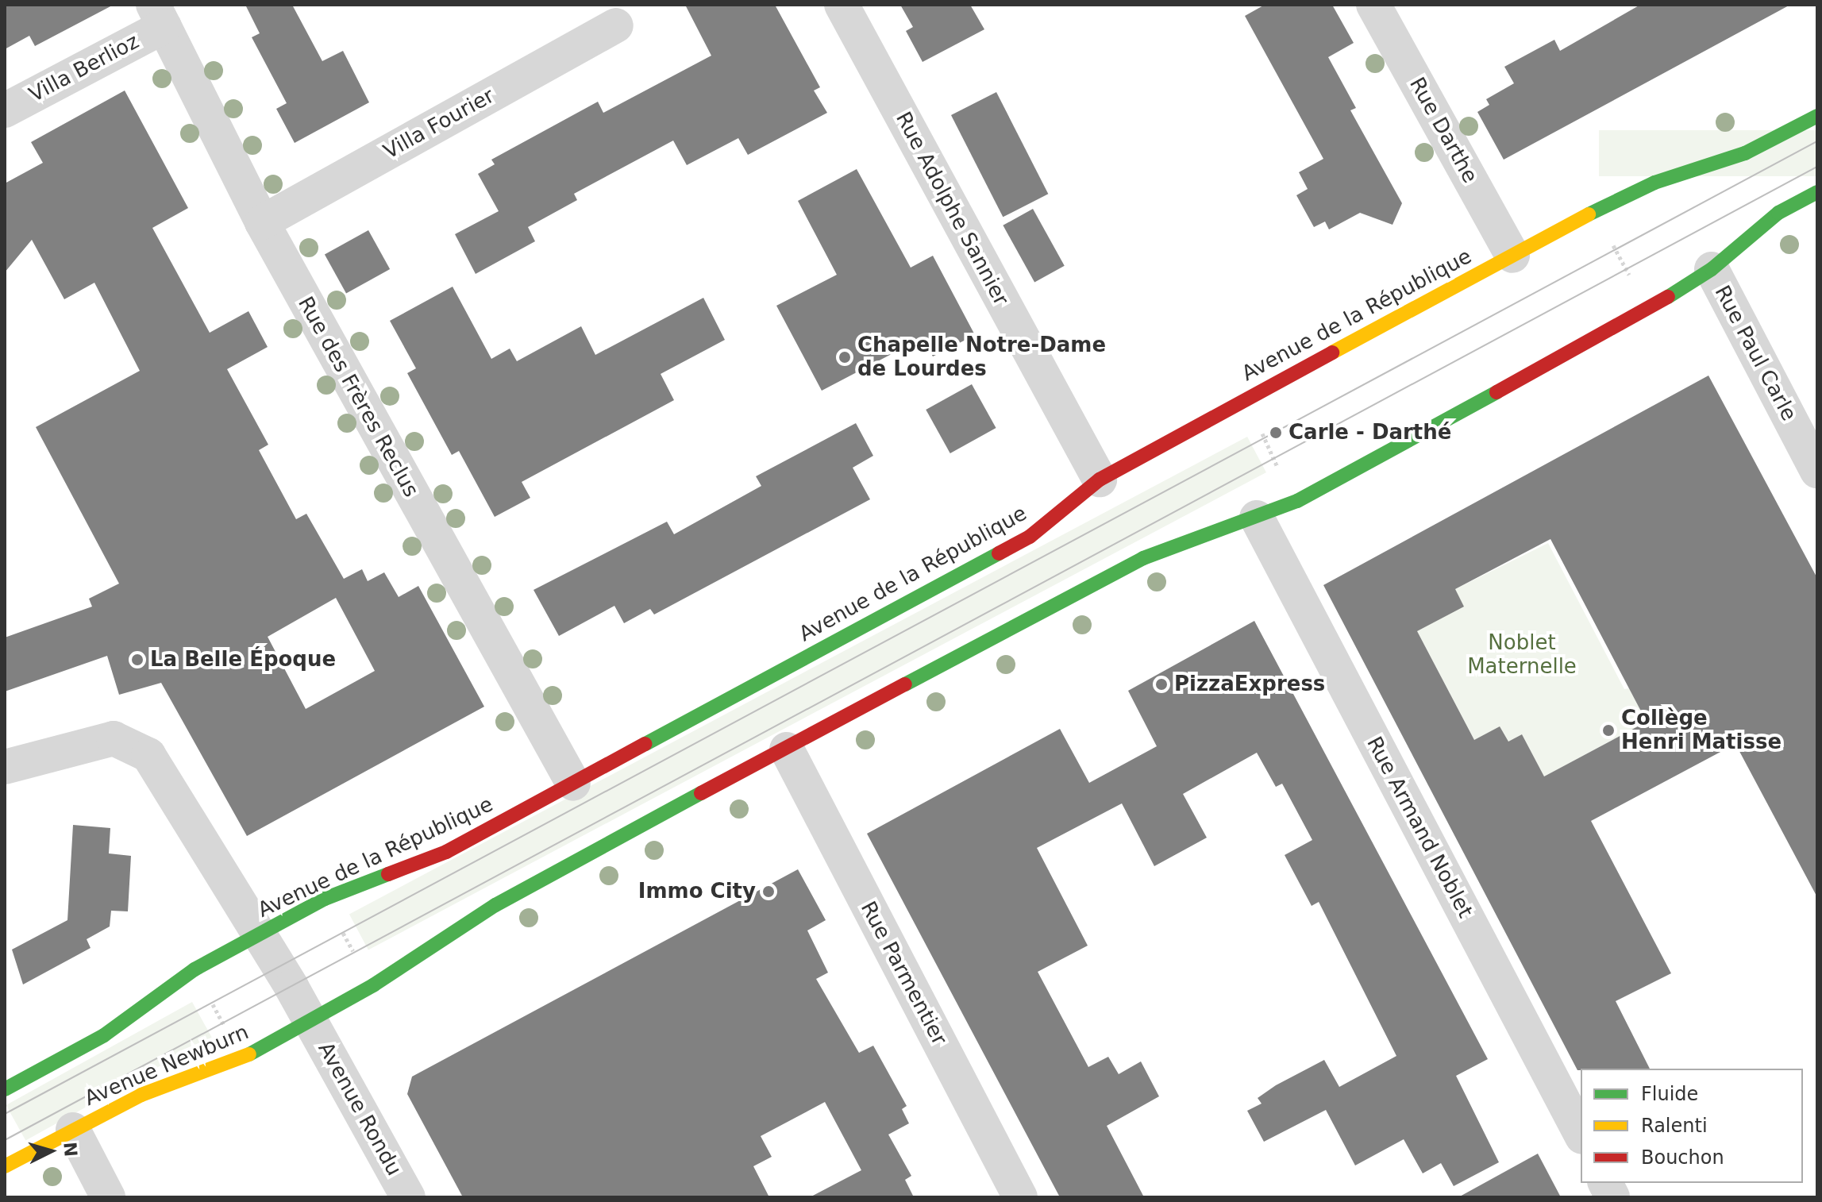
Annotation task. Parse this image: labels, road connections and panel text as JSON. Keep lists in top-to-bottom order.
{
  "streets": {
    "main road": ["Avenue de la République", "Avenue Newburn"],
    "street": [
      "Villa Berlioz",
      "Villa Fourier",
      "Rue Darthe",
      "Rue Adolphe Sannier",
      "Rue Paul Carle",
      "Rue des Frères Reclus",
      "Rue Armand Noblet",
      "Rue Parmentier",
      "Avenue Rondu"
    ]
  },
  "crossings": [
    ["Villa Berlioz", "Rue des Frères Reclus"],
    ["Villa Fourier", "Rue des Frères Reclus"],
    ["Rue Darthe", "Avenue de la République"],
    ["Rue Adolphe Sannier", "Avenue de la République"],
    ["Avenue de la République", "Rue des Frères Reclus"],
    ["Avenue de la République", "Avenue Rondu"],
    ["Avenue Newburn", "Avenue Rondu"]
  ],
  "parks": ["Noblet Maternelle"],
  "places": [
    "Chapelle Notre-Dame de Lourdes",
    "Carle - Darthé",
    "La Belle Époque",
    "PizzaExpress",
    "Collège Henri Matisse",
    "Immo City"
  ],
  "legend": ["Fluide", "Ralenti", "Bouchon"],
  "north": "right"
}
